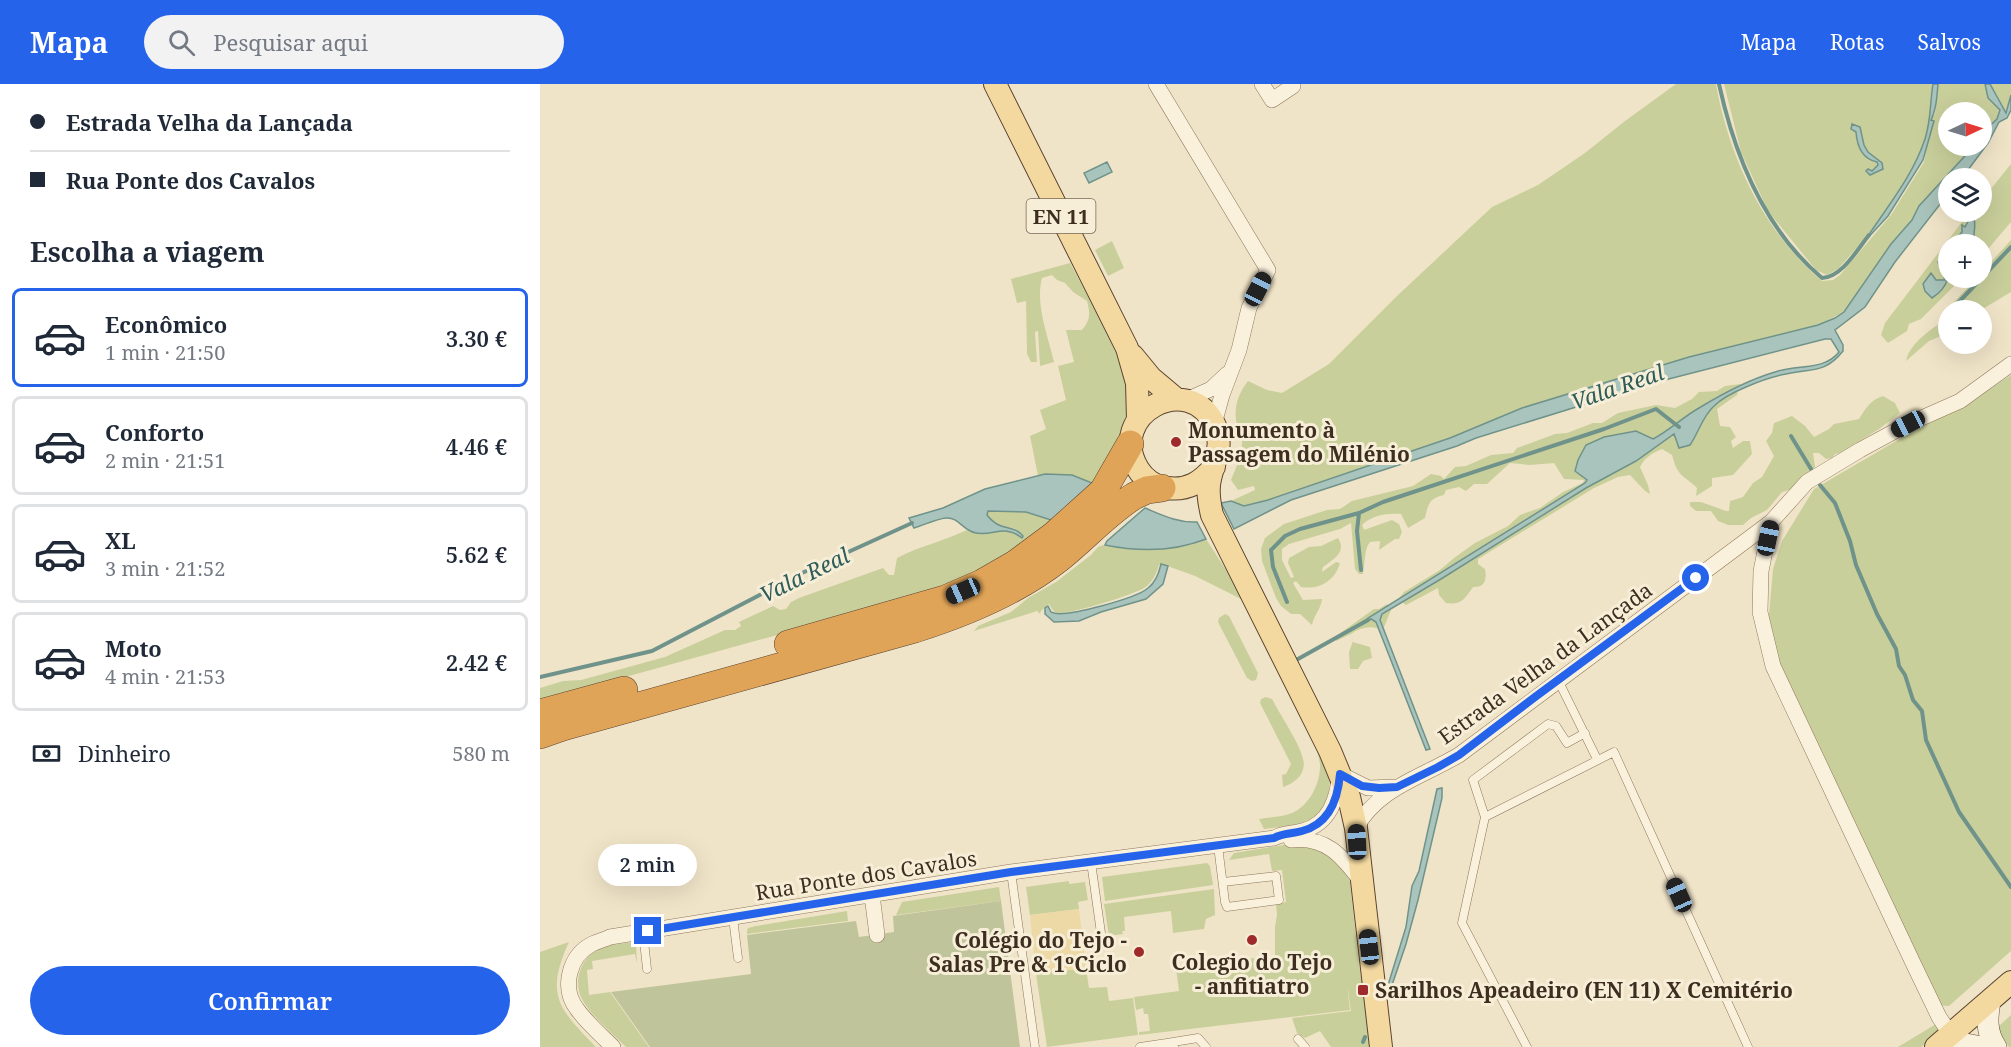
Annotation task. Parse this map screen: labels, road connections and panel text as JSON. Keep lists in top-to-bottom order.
{
  "streets": {
    "main road": ["EN 11"],
    "street": ["Estrada Velha da Lançada", "Rua Ponte dos Cavalos"]
  },
  "crossings": [
    ["EN 11", "Estrada Velha da Lançada"]
  ],
  "water": ["Vala Real"],
  "places": {
    "other": ["Monumento à Passagem do Milénio", "Colegio do Tejo - anfitiatro", "Colégio do Tejo - Salas Pre & 1ºCiclo"],
    "transit": ["Sarilhos Apeadeiro (EN 11) X Cemitério"]
  },
  "north": "right",
  "page": {
    "header": "Mapa",
    "search": "Pesquisar aqui",
    "nav": ["Mapa", "Rotas", "Salvos"],
    "banner": ["Estrada Velha da Lançada", "Rua Ponte dos Cavalos"],
    "map_buttons": ["+", "−"],
    "heading": "Escolha a viagem",
    "list": [
      {
        "name": "Econômico",
        "note": "1 min · 21:50",
        "value": "3.30 €"
      },
      {
        "name": "Conforto",
        "note": "2 min · 21:51",
        "value": "4.46 €"
      },
      {
        "name": "XL",
        "note": "3 min · 21:52",
        "value": "5.62 €"
      },
      {
        "name": "Moto",
        "note": "4 min · 21:53",
        "value": "2.42 €"
      }
    ],
    "pay": ["Dinheiro", "580 m"],
    "bubble": "2 min",
    "buttons": "Confirmar"
  }
}
